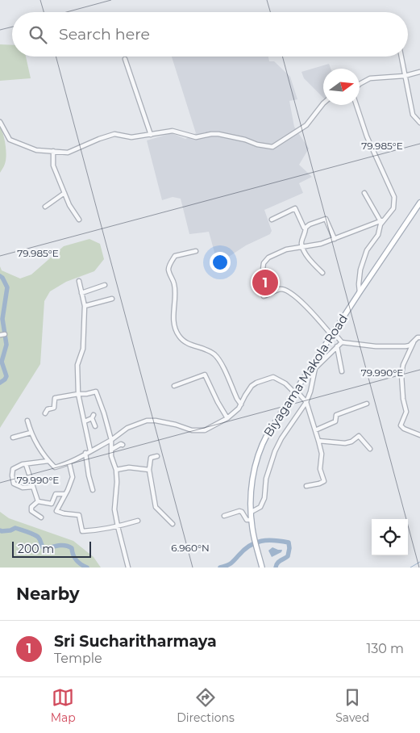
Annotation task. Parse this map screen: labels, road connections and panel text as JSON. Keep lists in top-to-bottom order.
{
  "streets": {
    "main road": ["Biyagama Makola Road"]
  },
  "scale_bar": "200 m",
  "north": "right",
  "page": {
    "search": "Search here",
    "pins": "1",
    "scale": "200 m",
    "heading": "Nearby",
    "list": [
      {
        "mark": "1",
        "name": "Sri Sucharitharmaya",
        "note": "Temple",
        "value": "130 m"
      }
    ],
    "nav": ["Map", "Directions", "Saved"]
  },
  "coordinates": ["79.985°E", "79.990°E", "6.960°N"]
}
